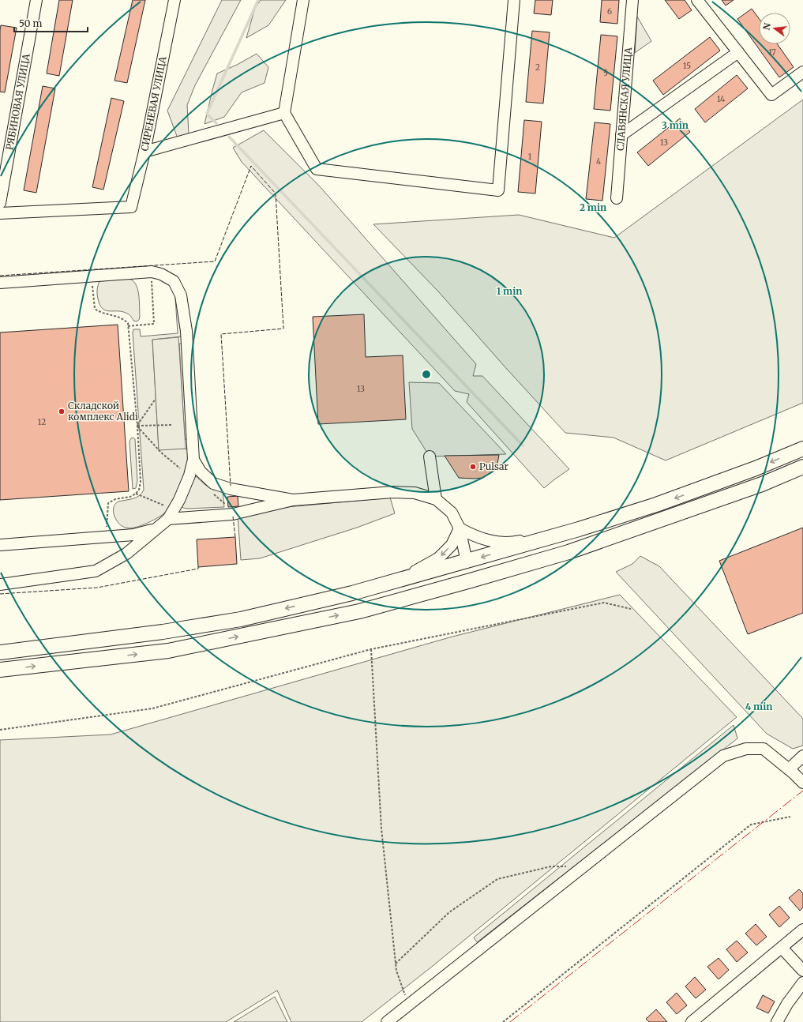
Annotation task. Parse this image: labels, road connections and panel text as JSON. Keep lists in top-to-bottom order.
{
  "streets": {
    "street": ["СЛАВЯНСКАЯ УЛИЦА", "РЯБИНОВАЯ УЛИЦА", "СИРЕНЕВАЯ УЛИЦА"]
  },
  "places": ["Складской комплекс Alidi", "Pulsar"],
  "house_numbers": [
    "6",
    "17",
    "15",
    "2",
    "5",
    "14",
    "13",
    "1",
    "4",
    "13",
    "12"
  ],
  "scale_bar": "50 m",
  "north": "left",
  "rings": [
    "3 min",
    "2 min",
    "1 min",
    "4 min"
  ]
}
